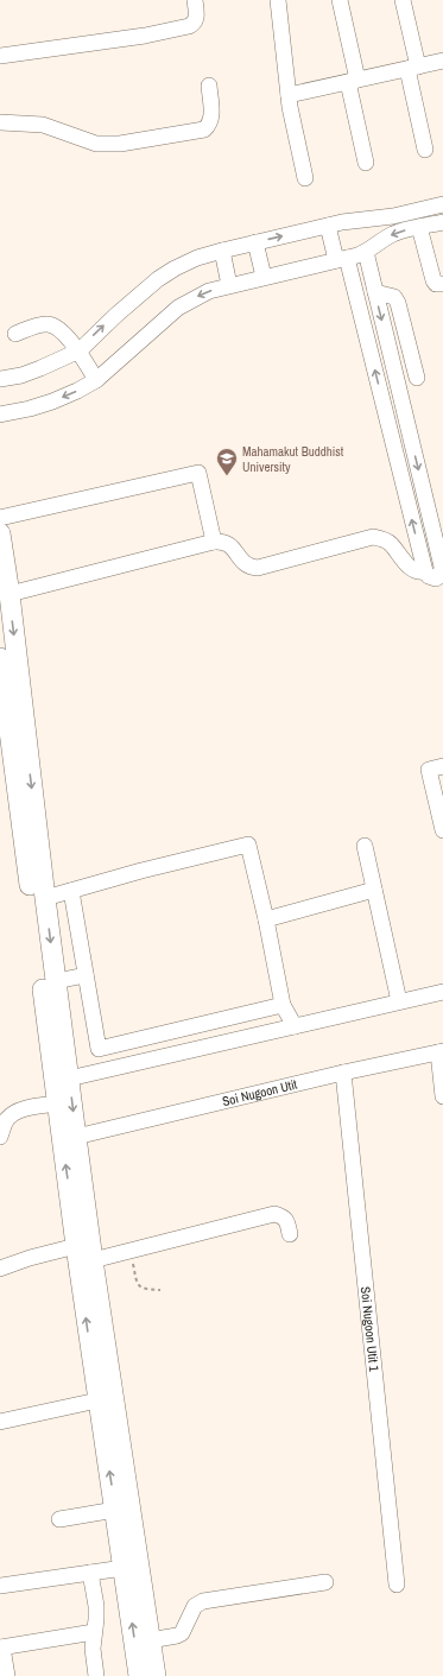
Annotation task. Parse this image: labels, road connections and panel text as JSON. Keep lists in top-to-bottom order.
{
  "streets": {
    "street": ["Soi Nugoon Utit", "Soi Nugoon Utit 1"]
  },
  "crossings": [
    ["Soi Nugoon Utit", "Soi Nugoon Utit 1"]
  ],
  "places": {
    "school or university": ["Mahamakut Buddhist University"]
  }
}
